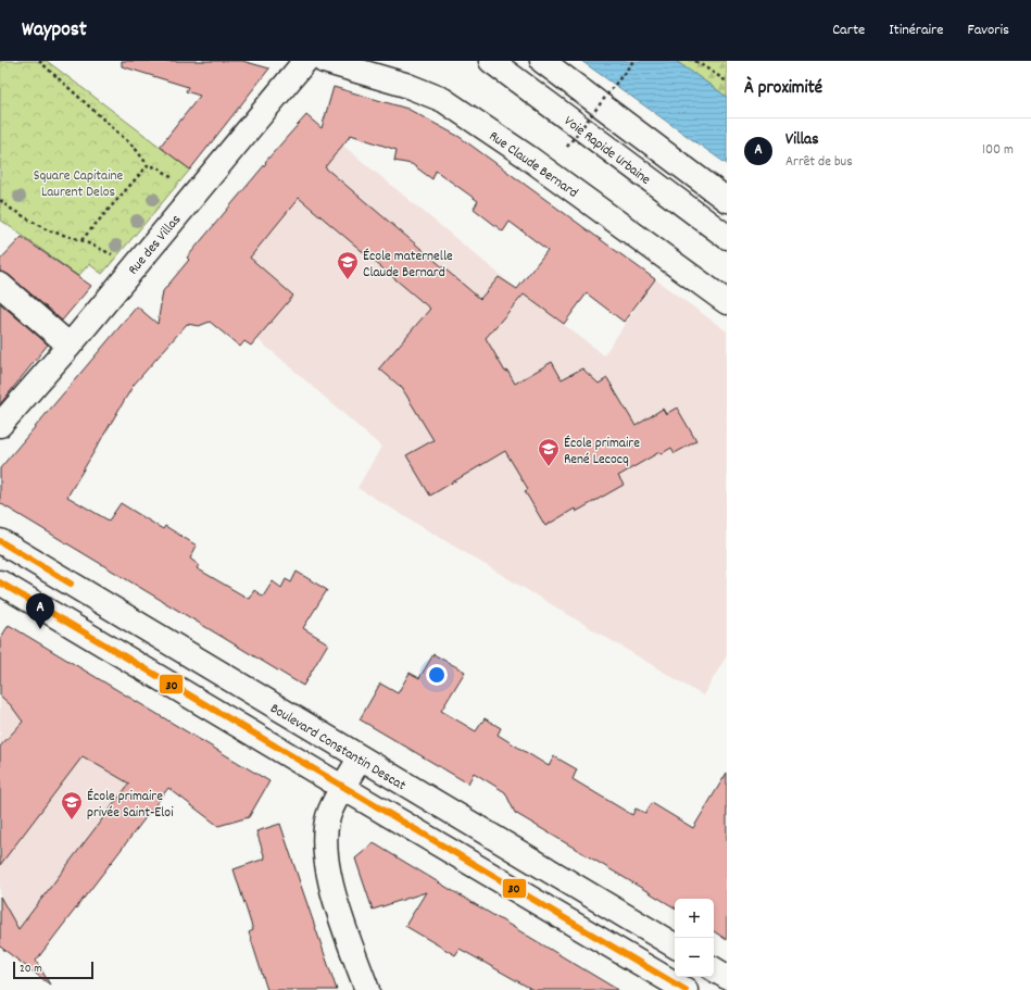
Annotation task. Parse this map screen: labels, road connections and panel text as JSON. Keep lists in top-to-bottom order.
{
  "streets": {
    "main road": [
      "Voie Rapide Urbaine",
      "Rue Claude Bernard",
      "Rue des Villas",
      "Boulevard Constantin Descat"
    ]
  },
  "parks": ["Square Capitaine Laurent Delos"],
  "places": {
    "school or university": ["École maternelle Claude Bernard", "École primaire René Lecocq", "École primaire privée Saint-Eloi"]
  },
  "lines": ["transit line 30"],
  "scale_bar": "20 m",
  "page": {
    "header": "Waypost",
    "nav": ["Carte", "Itinéraire", "Favoris"],
    "heading": "À proximité",
    "list": [
      {
        "mark": "A",
        "name": "Villas",
        "note": "Arrêt de bus",
        "value": "100 m"
      }
    ],
    "pins": "A",
    "map_buttons": ["+", "−"],
    "scale": "20 m"
  }
}
